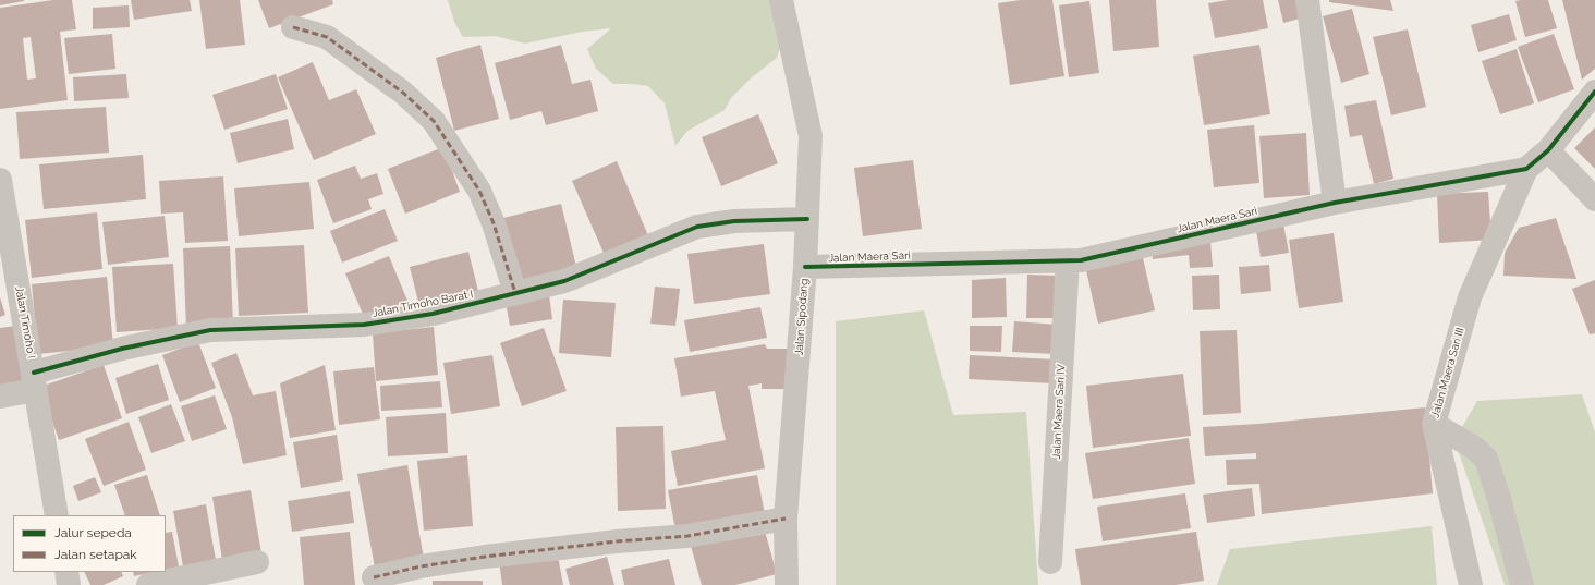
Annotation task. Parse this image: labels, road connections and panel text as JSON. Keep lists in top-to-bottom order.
{
  "streets": {
    "street": [
      "Jalan Maera Sari",
      "Jalan Timoho Barat I",
      "Jalan Sipodang",
      "Jalan Timoho I",
      "Jalan Maera Sari III",
      "Jalan Maera Sari IV"
    ]
  },
  "crossings": [
    ["Jalan Maera Sari", "Jalan Sipodang"],
    ["Jalan Maera Sari", "Jalan Maera Sari III"],
    ["Jalan Maera Sari", "Jalan Maera Sari IV"],
    ["Jalan Timoho Barat I", "Jalan Sipodang"],
    ["Jalan Timoho Barat I", "Jalan Timoho I"]
  ],
  "legend": ["Jalur sepeda", "Jalan setapak"]
}
